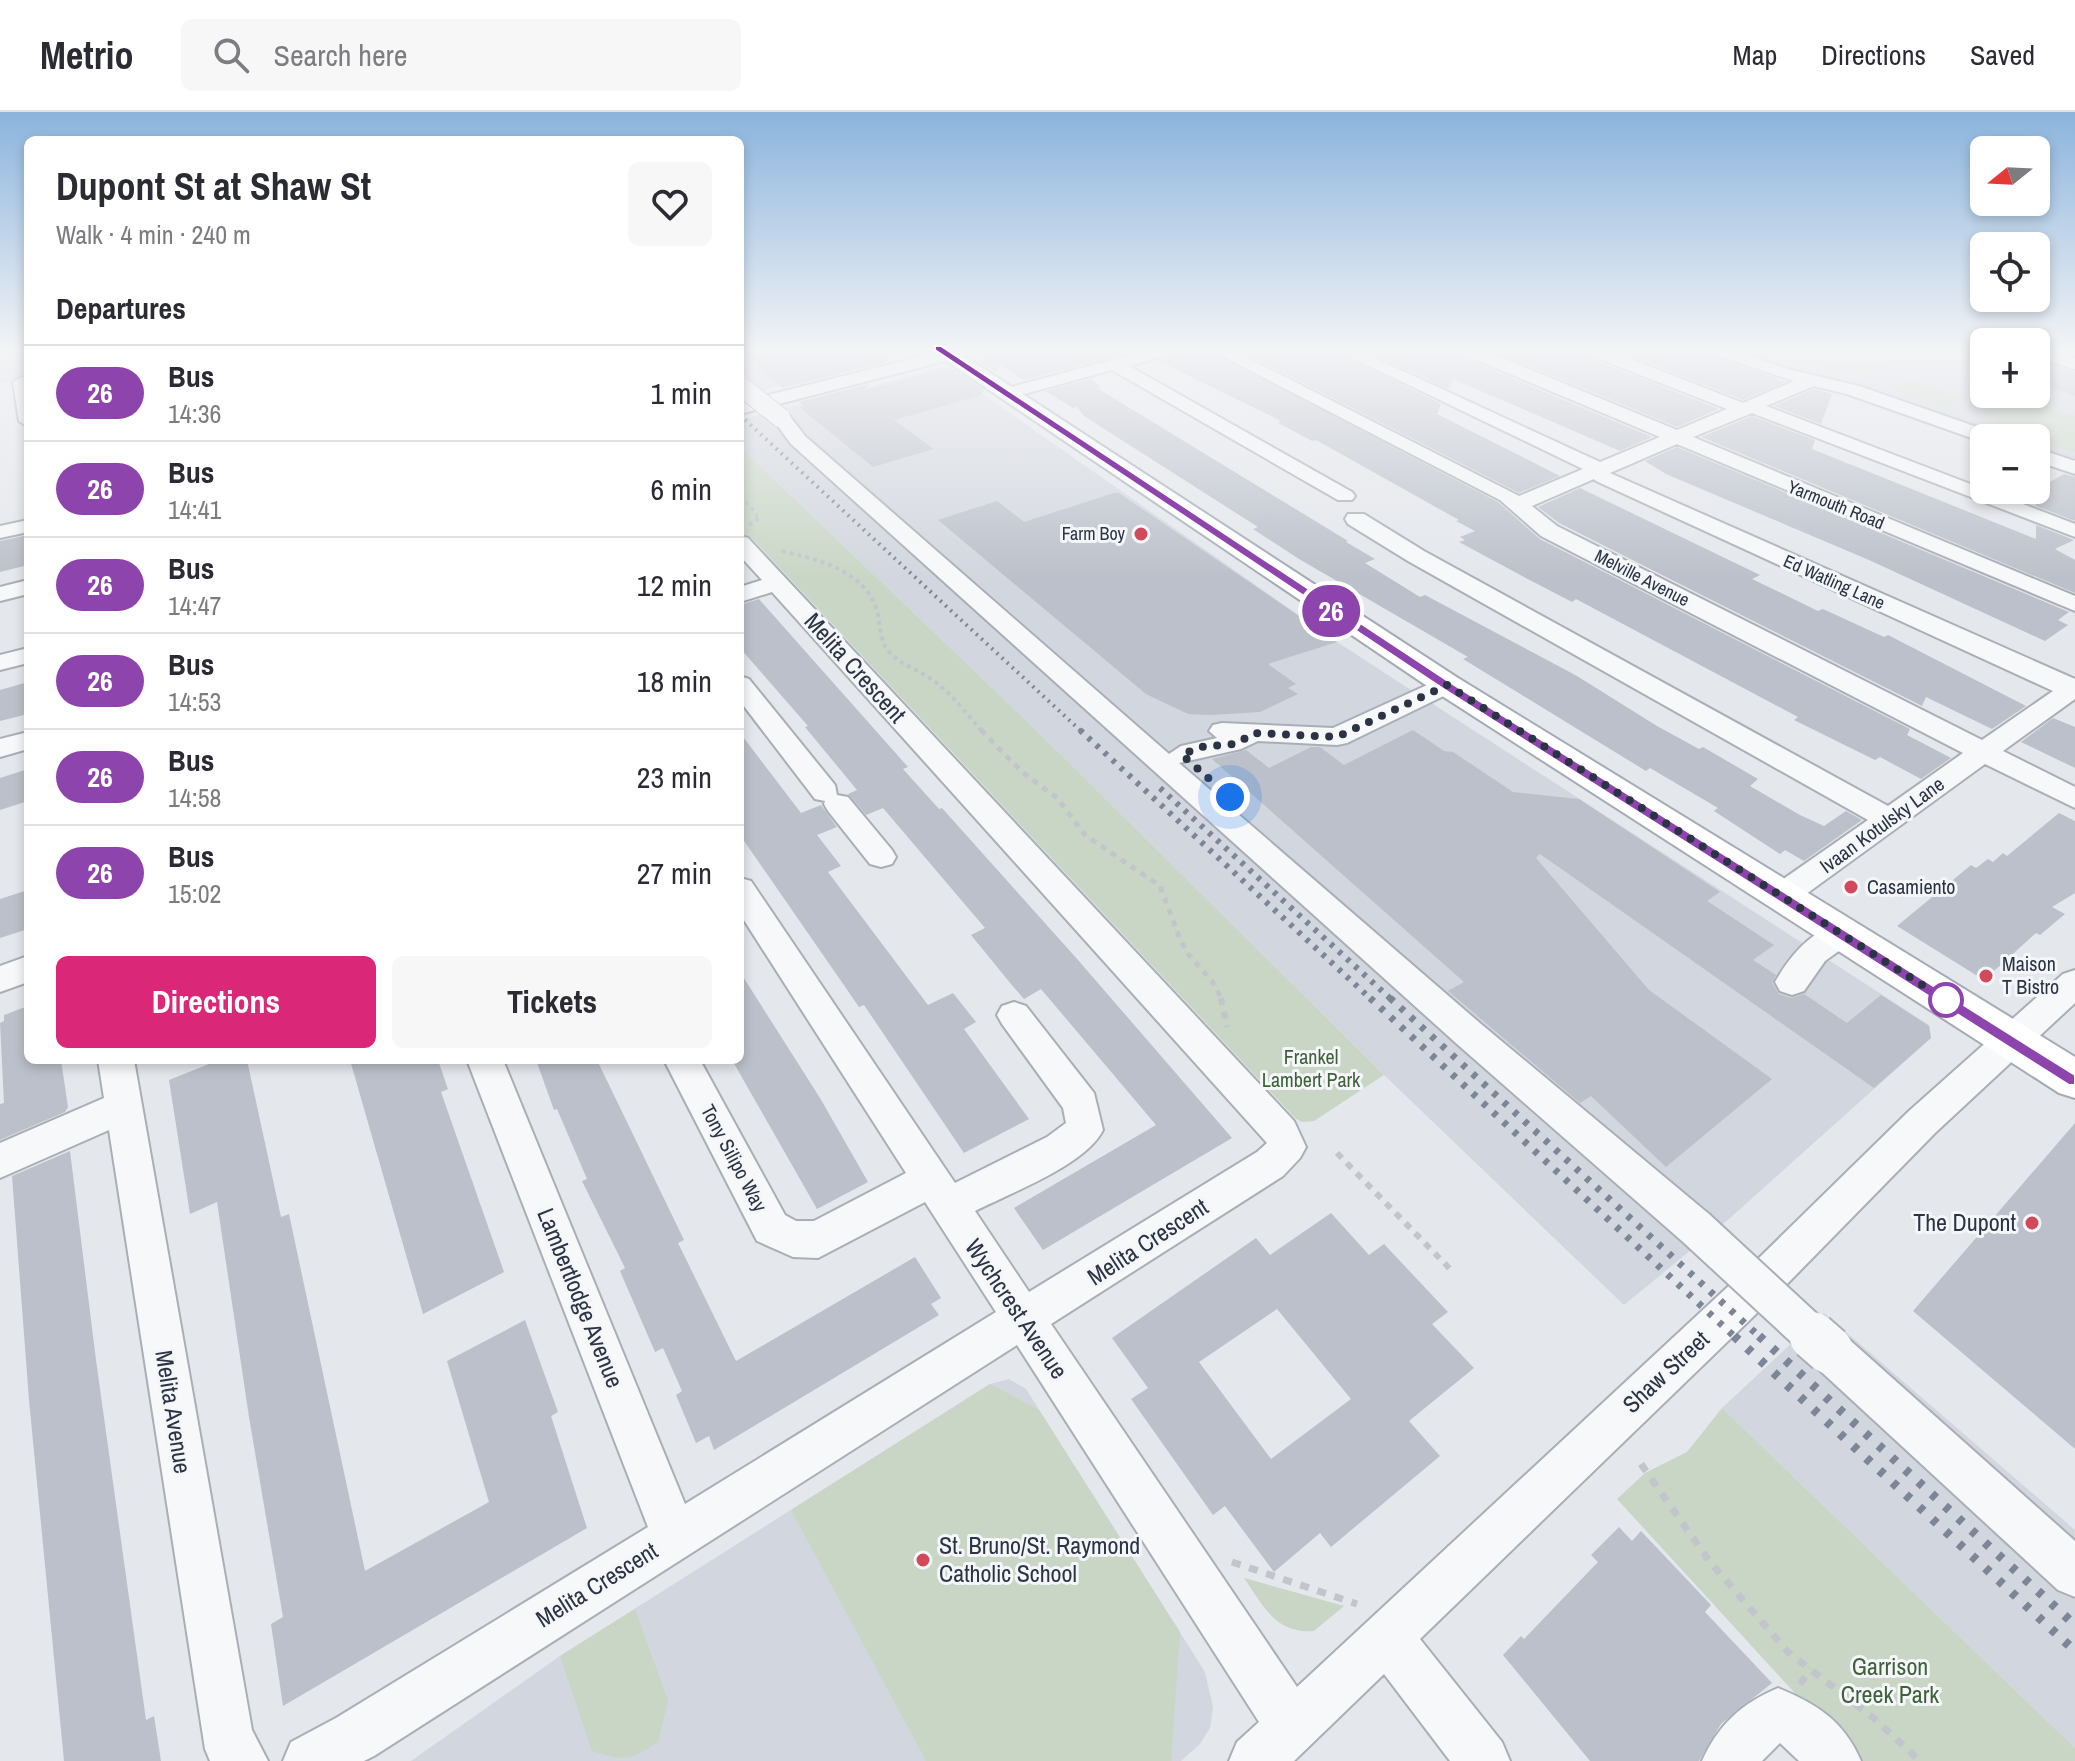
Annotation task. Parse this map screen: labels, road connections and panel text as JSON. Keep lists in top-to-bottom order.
{
  "streets": {
    "street": [
      "Yarmouth Road",
      "Melville Avenue",
      "Ed Watling Lane",
      "Melita Crescent",
      "Ivaan Kotulsky Lane",
      "Tony Silipo Way",
      "Lambertlodge Avenue",
      "Wychcrest Avenue",
      "Shaw Street",
      "Melita Avenue"
    ]
  },
  "crossings": [
    ["Melville Avenue", "Ivaan Kotulsky Lane"],
    ["Ed Watling Lane", "Ivaan Kotulsky Lane"],
    ["Melita Crescent", "Lambertlodge Avenue"],
    ["Melita Crescent", "Wychcrest Avenue"],
    ["Tony Silipo Way", "Wychcrest Avenue"],
    ["Wychcrest Avenue", "Shaw Street"]
  ],
  "parks": ["Frankel Lambert Park", "Garrison Creek Park"],
  "places": [
    "Farm Boy",
    "Casamiento",
    "Maison T Bistro",
    "The Dupont",
    "St. Bruno/St. Raymond Catholic School"
  ],
  "lines": ["bus line 26"],
  "north": "left",
  "page": {
    "header": "Metrio",
    "search": "Search here",
    "nav": ["Map", "Directions", "Saved"],
    "on_map": "26",
    "map_buttons": ["+", "−"],
    "heading": [
      ["Dupont St at Shaw St", "Walk · 4 min · 240 m"],
      "Departures"
    ],
    "list": [
      {
        "mark": "26",
        "name": "Bus",
        "note": "14:36",
        "value": "1 min"
      },
      {
        "mark": "26",
        "name": "Bus",
        "note": "14:41",
        "value": "6 min"
      },
      {
        "mark": "26",
        "name": "Bus",
        "note": "14:47",
        "value": "12 min"
      },
      {
        "mark": "26",
        "name": "Bus",
        "note": "14:53",
        "value": "18 min"
      },
      {
        "mark": "26",
        "name": "Bus",
        "note": "14:58",
        "value": "23 min"
      },
      {
        "mark": "26",
        "name": "Bus",
        "note": "15:02",
        "value": "27 min"
      }
    ],
    "buttons": ["Directions", "Tickets"]
  }
}
